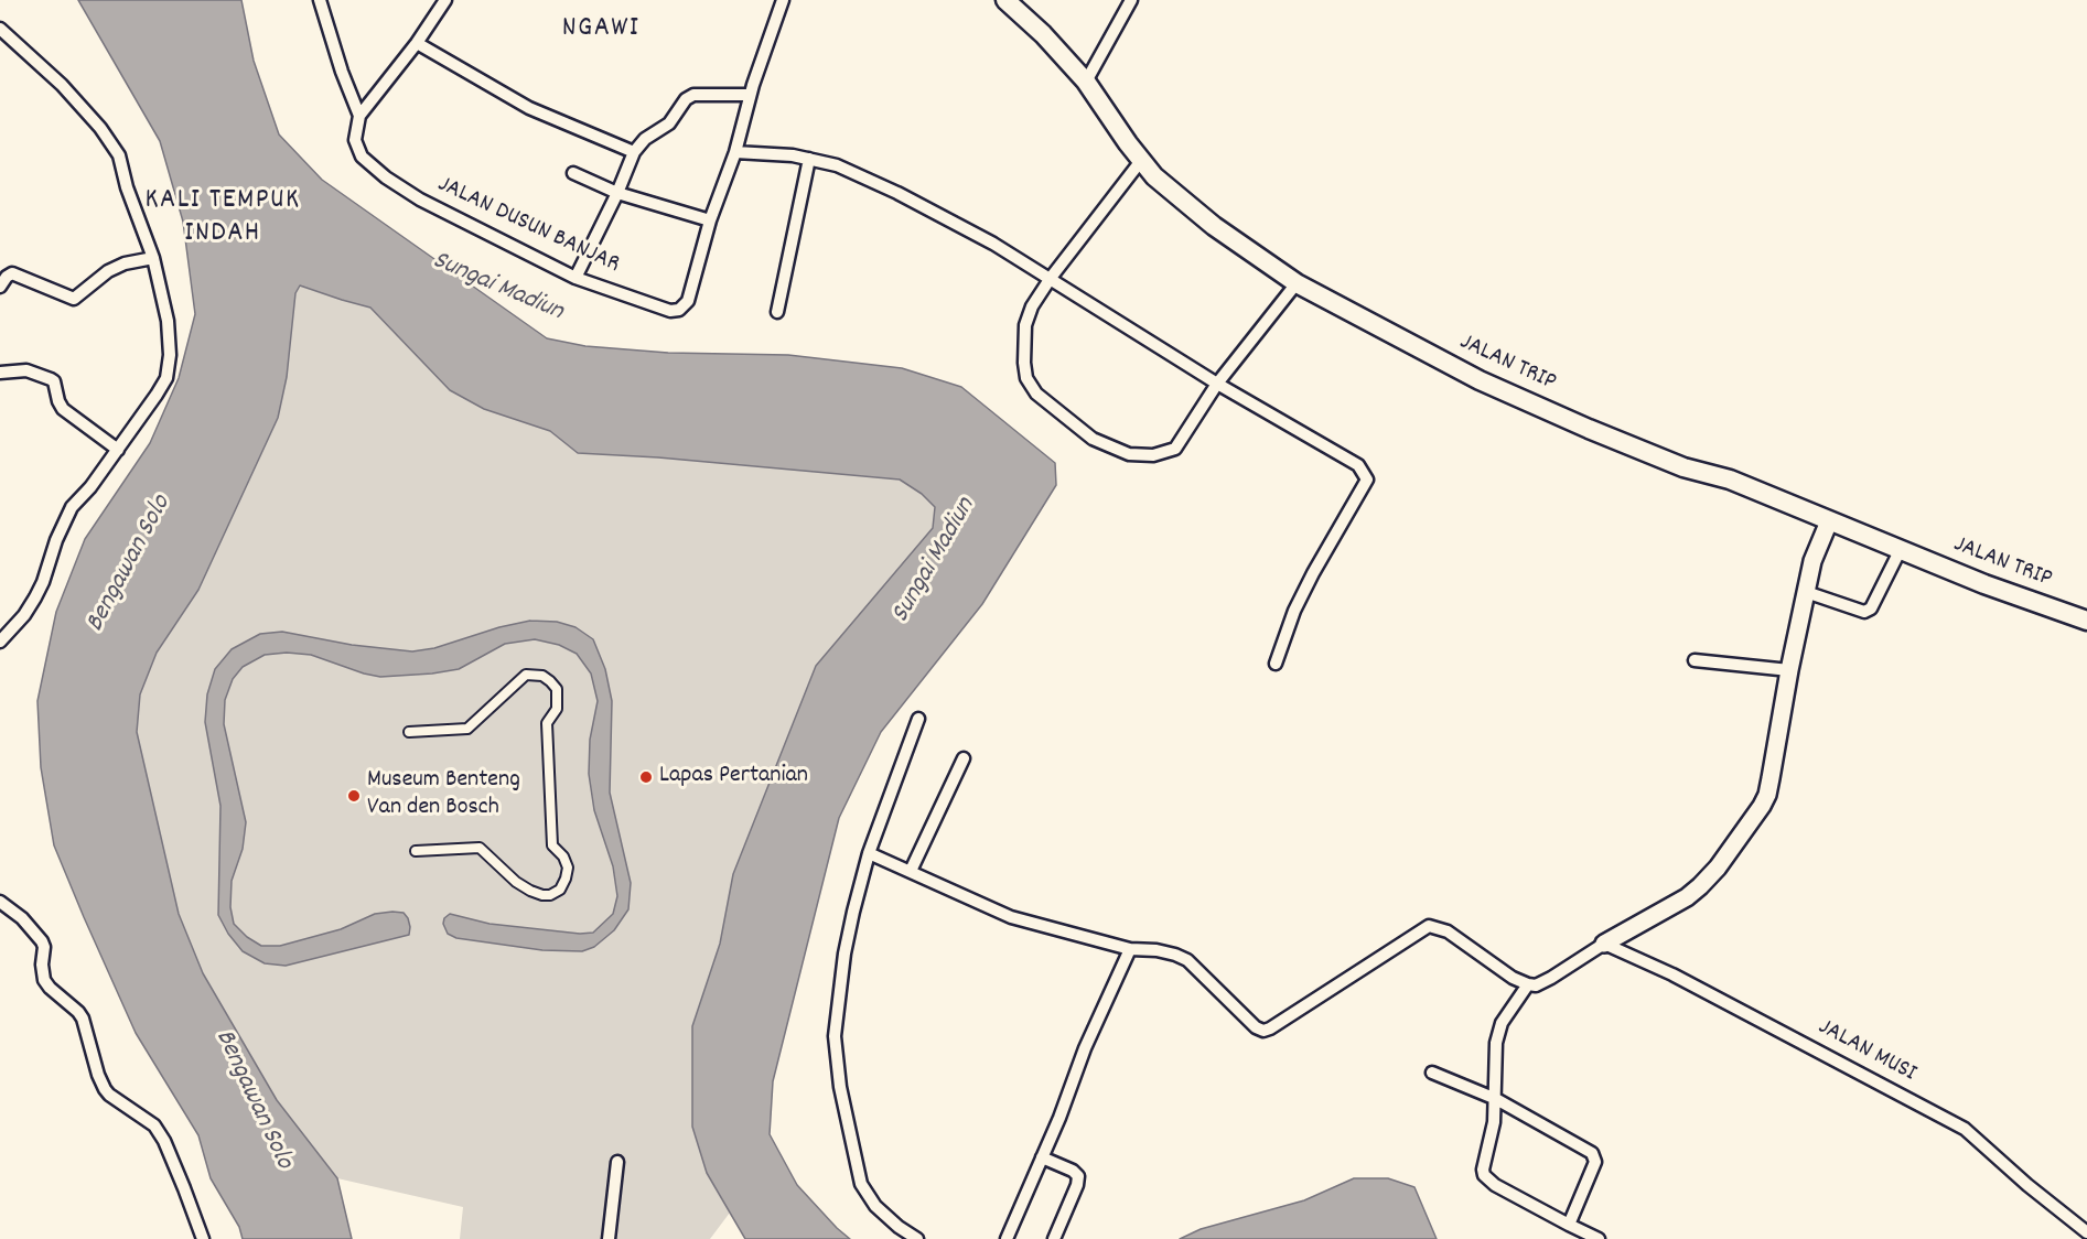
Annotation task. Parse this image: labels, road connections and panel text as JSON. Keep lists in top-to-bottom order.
{
  "streets": {
    "highway": ["JALAN TRIP"],
    "street": ["JALAN DUSUN BANJAR", "JALAN MUSI"]
  },
  "districts": ["NGAWI", "KALI TEMPUK INDAH"],
  "water": ["Sungai Madiun", "Bengawan Solo"],
  "places": ["Lapas Pertanian", "Museum Benteng Van den Bosch"]
}
